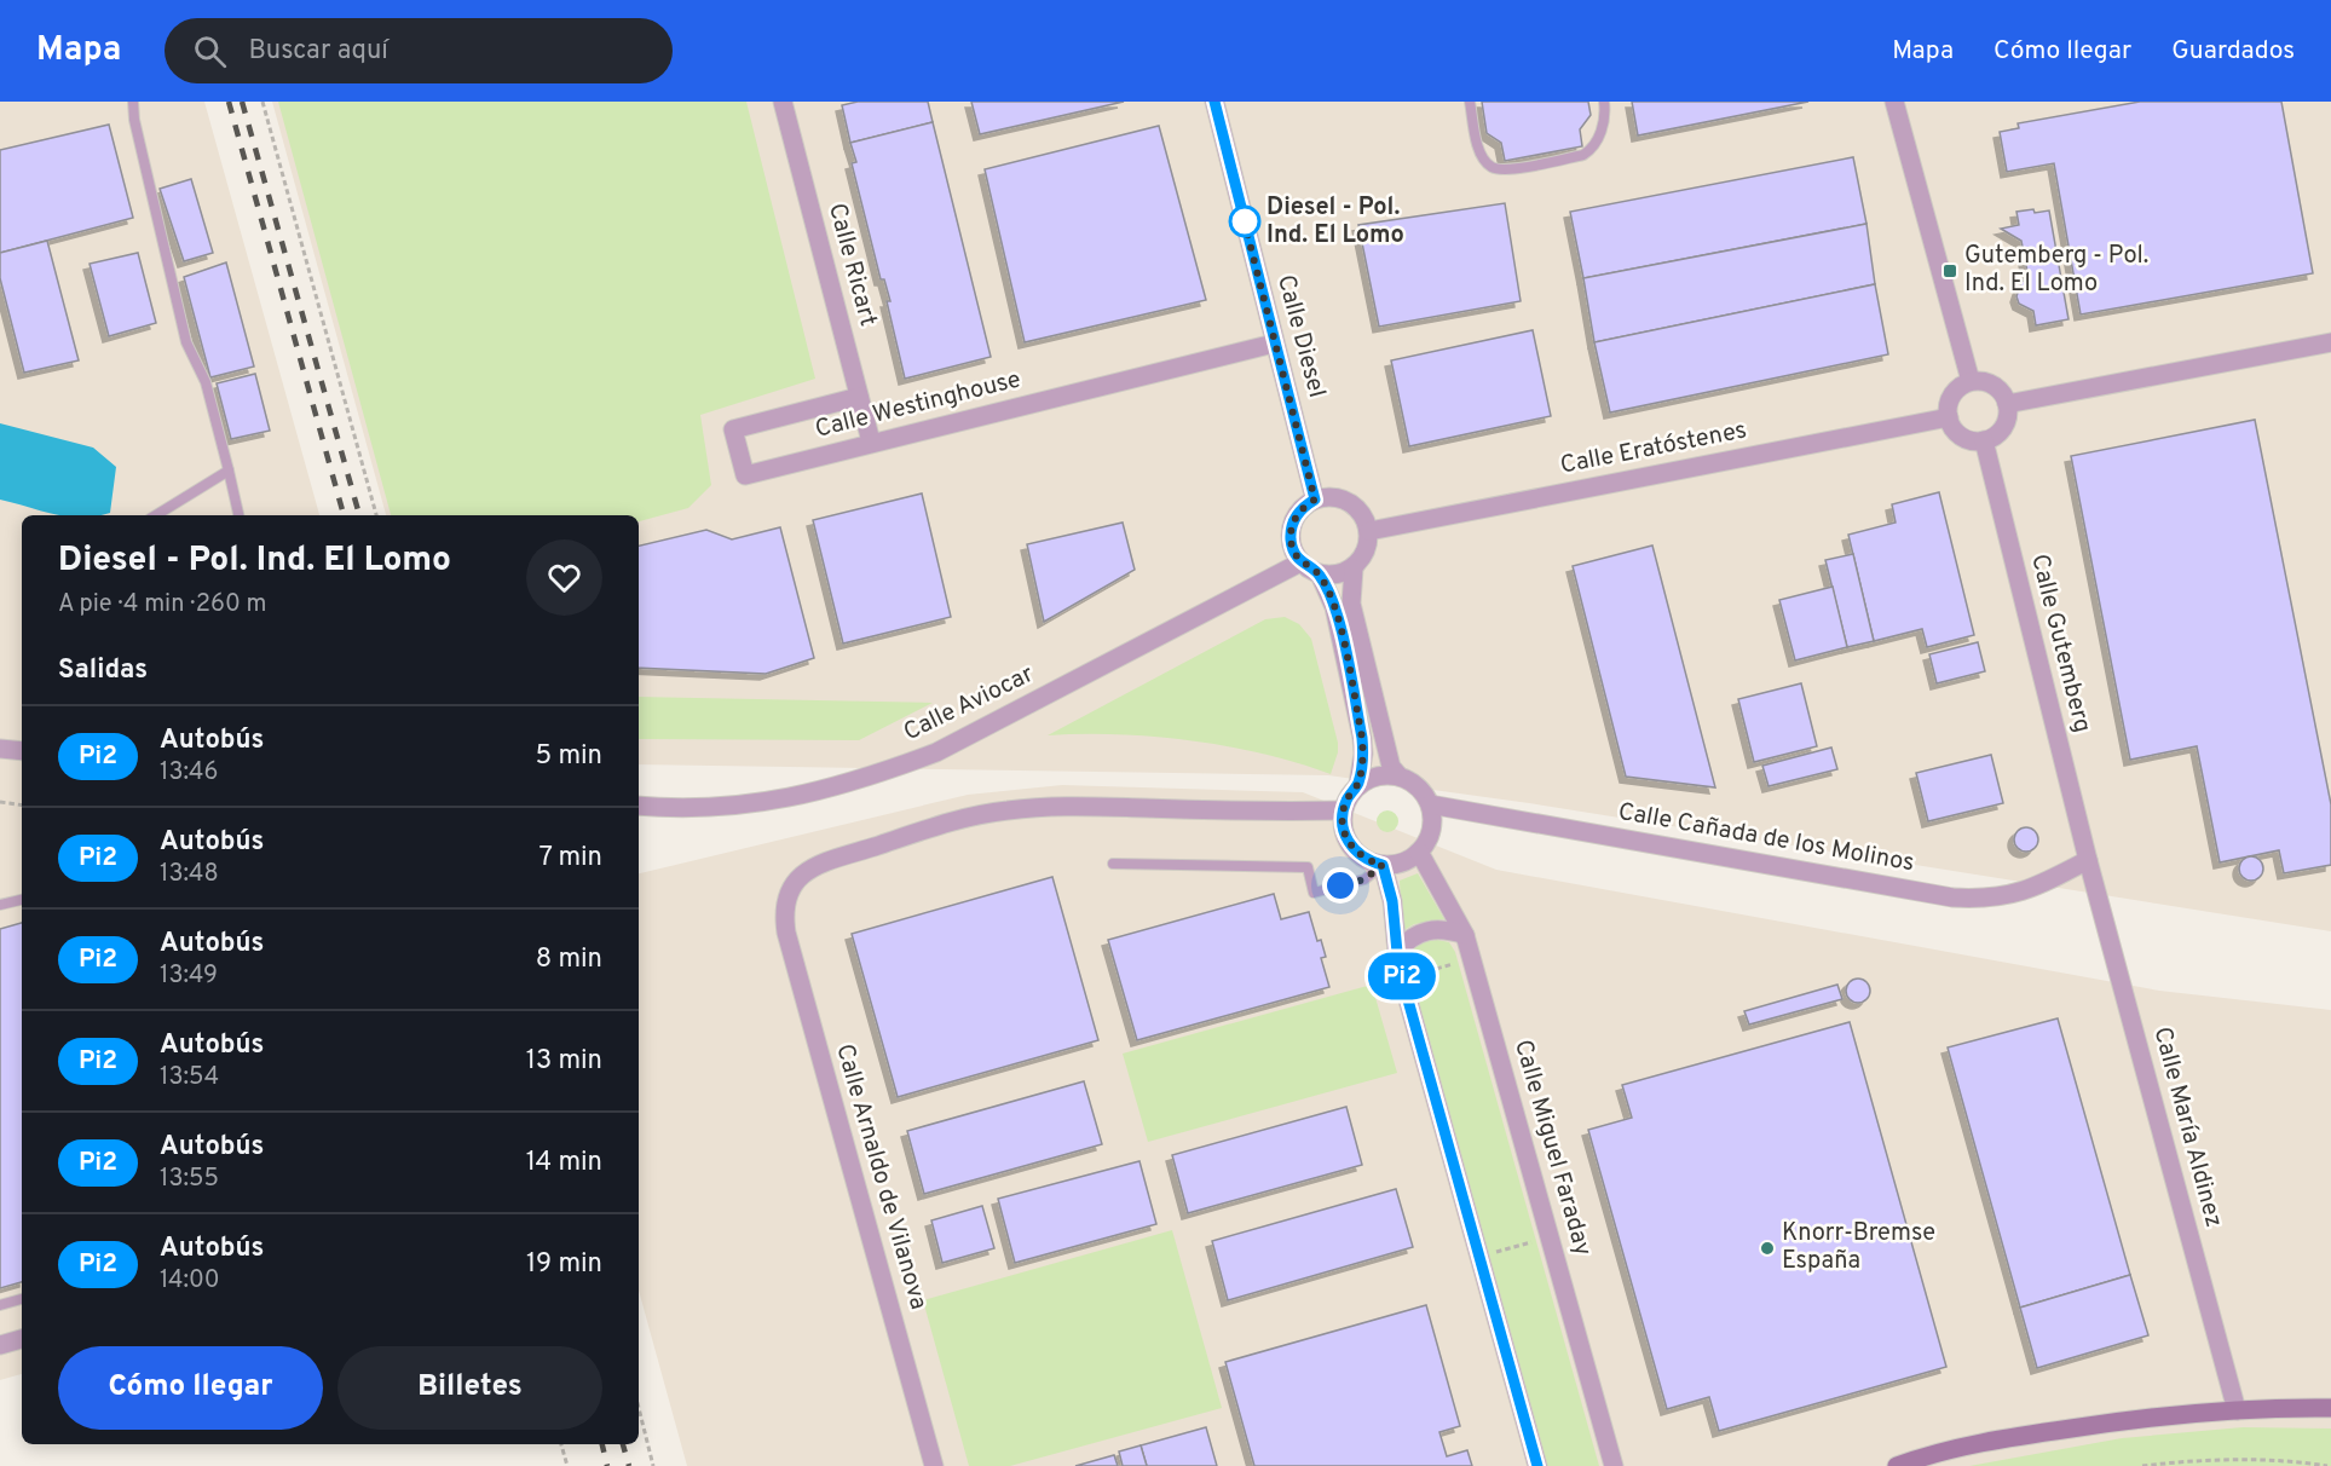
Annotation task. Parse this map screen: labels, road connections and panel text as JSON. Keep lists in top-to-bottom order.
{
  "streets": {
    "street": [
      "Calle Ricart",
      "Calle Diesel",
      "Calle Westinghouse",
      "Calle Eratóstenes",
      "Calle Gutemberg",
      "Calle Aviocar",
      "Calle Cañada de los Molinos",
      "Calle María Aldinez",
      "Calle Miguel Faraday",
      "Calle Arnaldo de Vilanova"
    ]
  },
  "crossings": [
    ["Calle Ricart", "Calle Westinghouse"],
    ["Calle Diesel", "Calle Westinghouse"],
    ["Calle Diesel", "Calle Eratóstenes"],
    ["Calle Diesel", "Calle Aviocar"],
    ["Calle Eratóstenes", "Calle Gutemberg"],
    ["Calle Eratóstenes", "Calle Aviocar"],
    ["Calle Gutemberg", "Calle Cañada de los Molinos"],
    ["Calle Gutemberg", "Calle María Aldinez"],
    ["Calle Cañada de los Molinos", "Calle María Aldinez"],
    ["Calle Cañada de los Molinos", "Calle Miguel Faraday"],
    ["Calle Cañada de los Molinos", "Calle Arnaldo de Vilanova"],
    ["Calle Miguel Faraday", "Calle Arnaldo de Vilanova"]
  ],
  "places": {
    "other": ["Diesel - Pol. Ind. El Lomo", "Knorr-Bremse España"],
    "transit": ["Gutemberg - Pol. Ind. El Lomo"]
  },
  "lines": ["bus line Pi2"],
  "page": {
    "header": "Mapa",
    "search": "Buscar aquí",
    "nav": ["Mapa", "Cómo llegar", "Guardados"],
    "on_map": "Pi2",
    "heading": [
      ["Diesel - Pol. Ind. El Lomo", "A pie · 4 min · 260 m"],
      "Salidas"
    ],
    "list": [
      {
        "mark": "Pi2",
        "name": "Autobús",
        "note": "13:46",
        "value": "5 min"
      },
      {
        "mark": "Pi2",
        "name": "Autobús",
        "note": "13:48",
        "value": "7 min"
      },
      {
        "mark": "Pi2",
        "name": "Autobús",
        "note": "13:49",
        "value": "8 min"
      },
      {
        "mark": "Pi2",
        "name": "Autobús",
        "note": "13:54",
        "value": "13 min"
      },
      {
        "mark": "Pi2",
        "name": "Autobús",
        "note": "13:55",
        "value": "14 min"
      },
      {
        "mark": "Pi2",
        "name": "Autobús",
        "note": "14:00",
        "value": "19 min"
      }
    ],
    "buttons": ["Cómo llegar", "Billetes"]
  }
}
